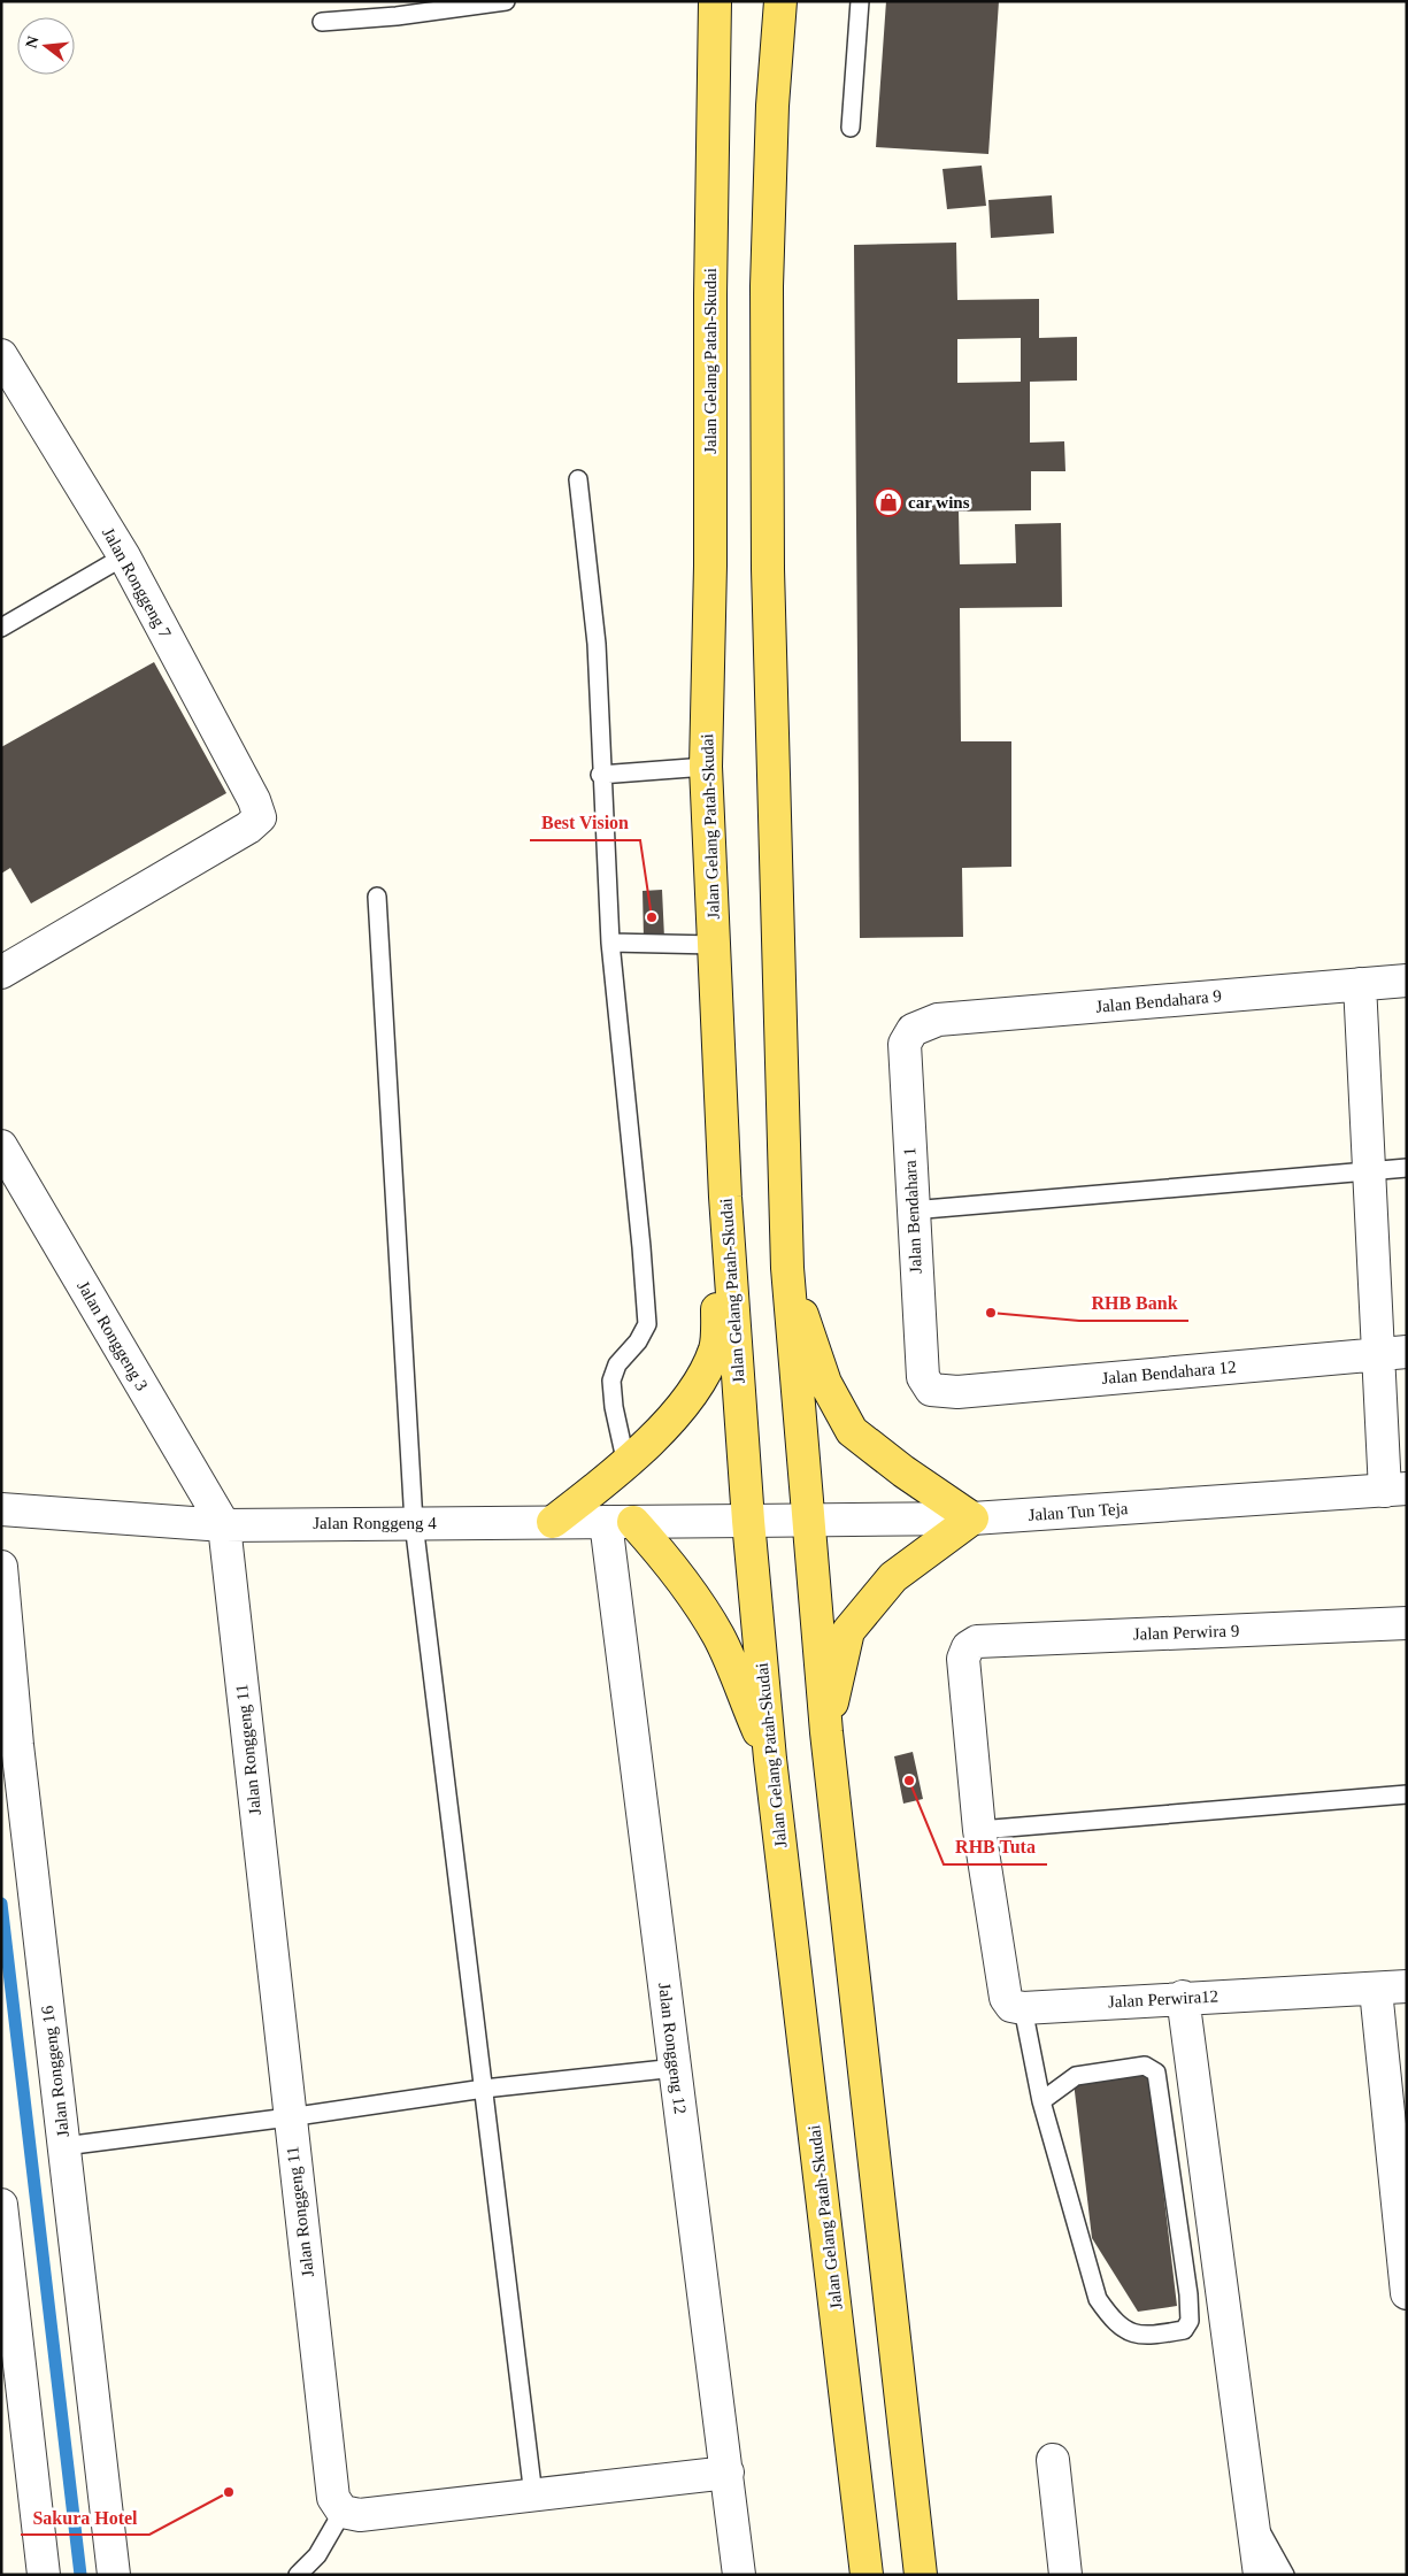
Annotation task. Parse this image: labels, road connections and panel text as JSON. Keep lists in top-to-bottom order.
{
  "streets": {
    "main road": ["Jalan Gelang Patah-Skudai"],
    "street": [
      "Jalan Ronggeng 7",
      "Jalan Bendahara 9",
      "Jalan Bendahara 1",
      "Jalan Ronggeng 3",
      "Jalan Bendahara 12",
      "Jalan Tun Teja",
      "Jalan Ronggeng 4",
      "Jalan Perwira 9",
      "Jalan Ronggeng 11",
      "Jalan Perwira12",
      "Jalan Ronggeng 12",
      "Jalan Ronggeng 16"
    ]
  },
  "crossings": [
    ["Jalan Gelang Patah-Skudai", "Jalan Tun Teja"],
    ["Jalan Gelang Patah-Skudai", "Jalan Ronggeng 4"],
    ["Jalan Bendahara 9", "Jalan Bendahara 1"],
    ["Jalan Bendahara 1", "Jalan Bendahara 12"],
    ["Jalan Ronggeng 3", "Jalan Ronggeng 4"],
    ["Jalan Ronggeng 3", "Jalan Ronggeng 11"],
    ["Jalan Tun Teja", "Jalan Ronggeng 4"],
    ["Jalan Ronggeng 4", "Jalan Ronggeng 11"],
    ["Jalan Ronggeng 4", "Jalan Ronggeng 12"]
  ],
  "places": {
    "shop": ["car wins"],
    "other": [
      "Best Vision",
      "RHB Bank",
      "RHB Tuta",
      "Sakura Hotel"
    ]
  },
  "north": "left"
}
